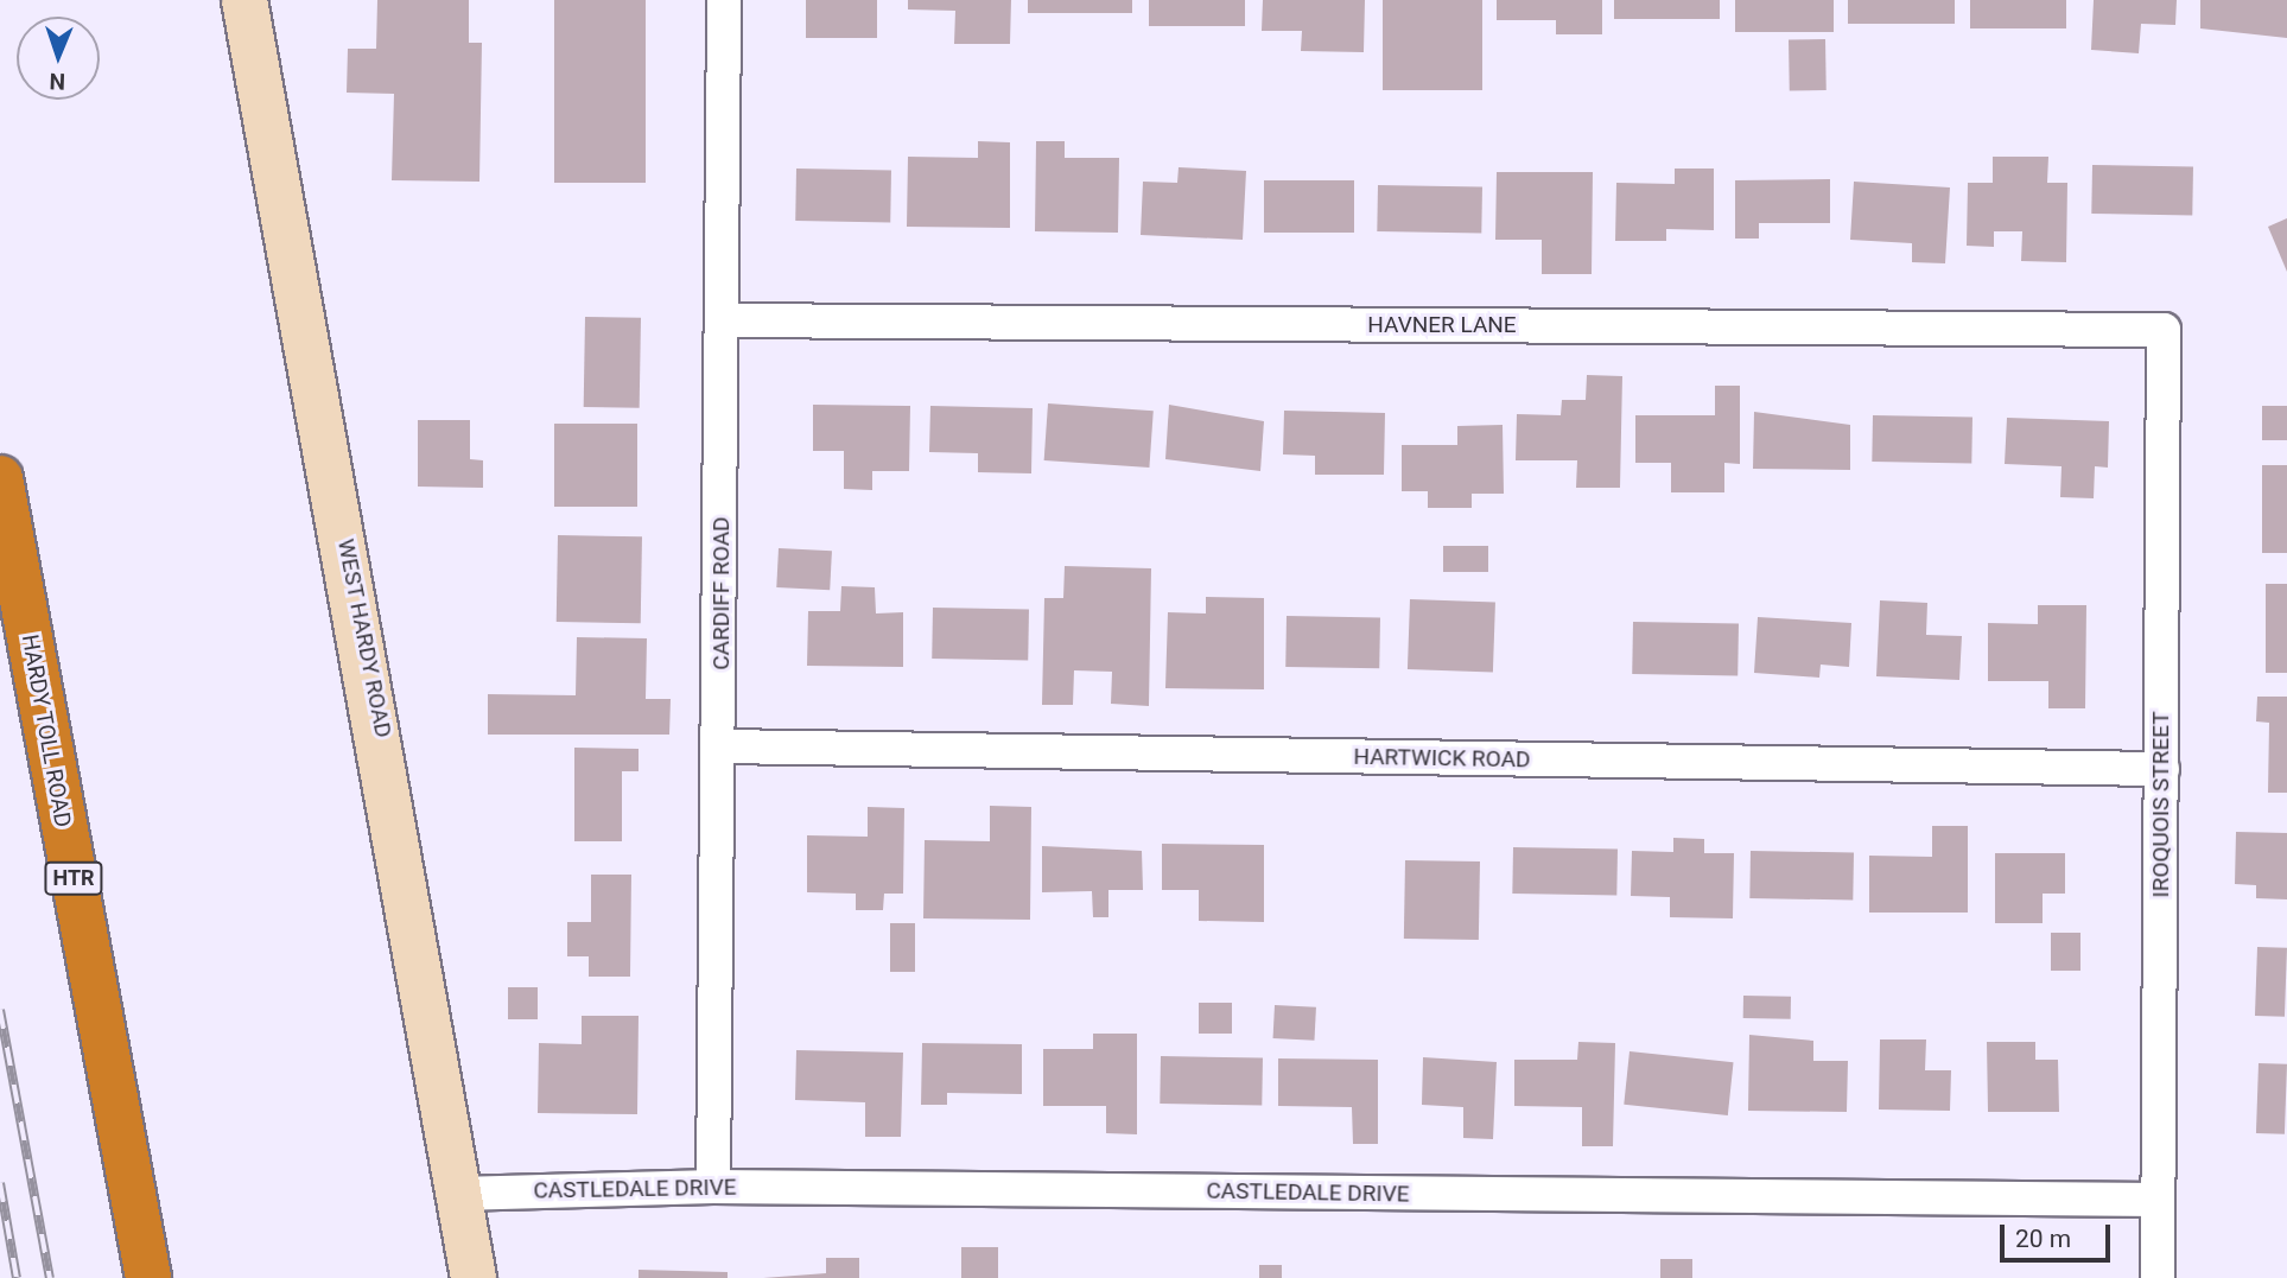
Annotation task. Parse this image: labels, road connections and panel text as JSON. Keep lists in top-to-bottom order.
{
  "streets": {
    "highway": ["HARDY TOLL ROAD", "HTR"],
    "main road": ["WEST HARDY ROAD"],
    "street": [
      "HAVNER LANE",
      "CARDIFF ROAD",
      "HARTWICK ROAD",
      "IROQUOIS STREET",
      "CASTLEDALE DRIVE"
    ]
  },
  "crossings": [
    ["HAVNER LANE", "CARDIFF ROAD"],
    ["HAVNER LANE", "IROQUOIS STREET"],
    ["CARDIFF ROAD", "HARTWICK ROAD"],
    ["CARDIFF ROAD", "CASTLEDALE DRIVE"],
    ["WEST HARDY ROAD", "CASTLEDALE DRIVE"],
    ["HARTWICK ROAD", "IROQUOIS STREET"],
    ["IROQUOIS STREET", "CASTLEDALE DRIVE"]
  ],
  "scale_bar": "20 m",
  "north": "bottom"
}
